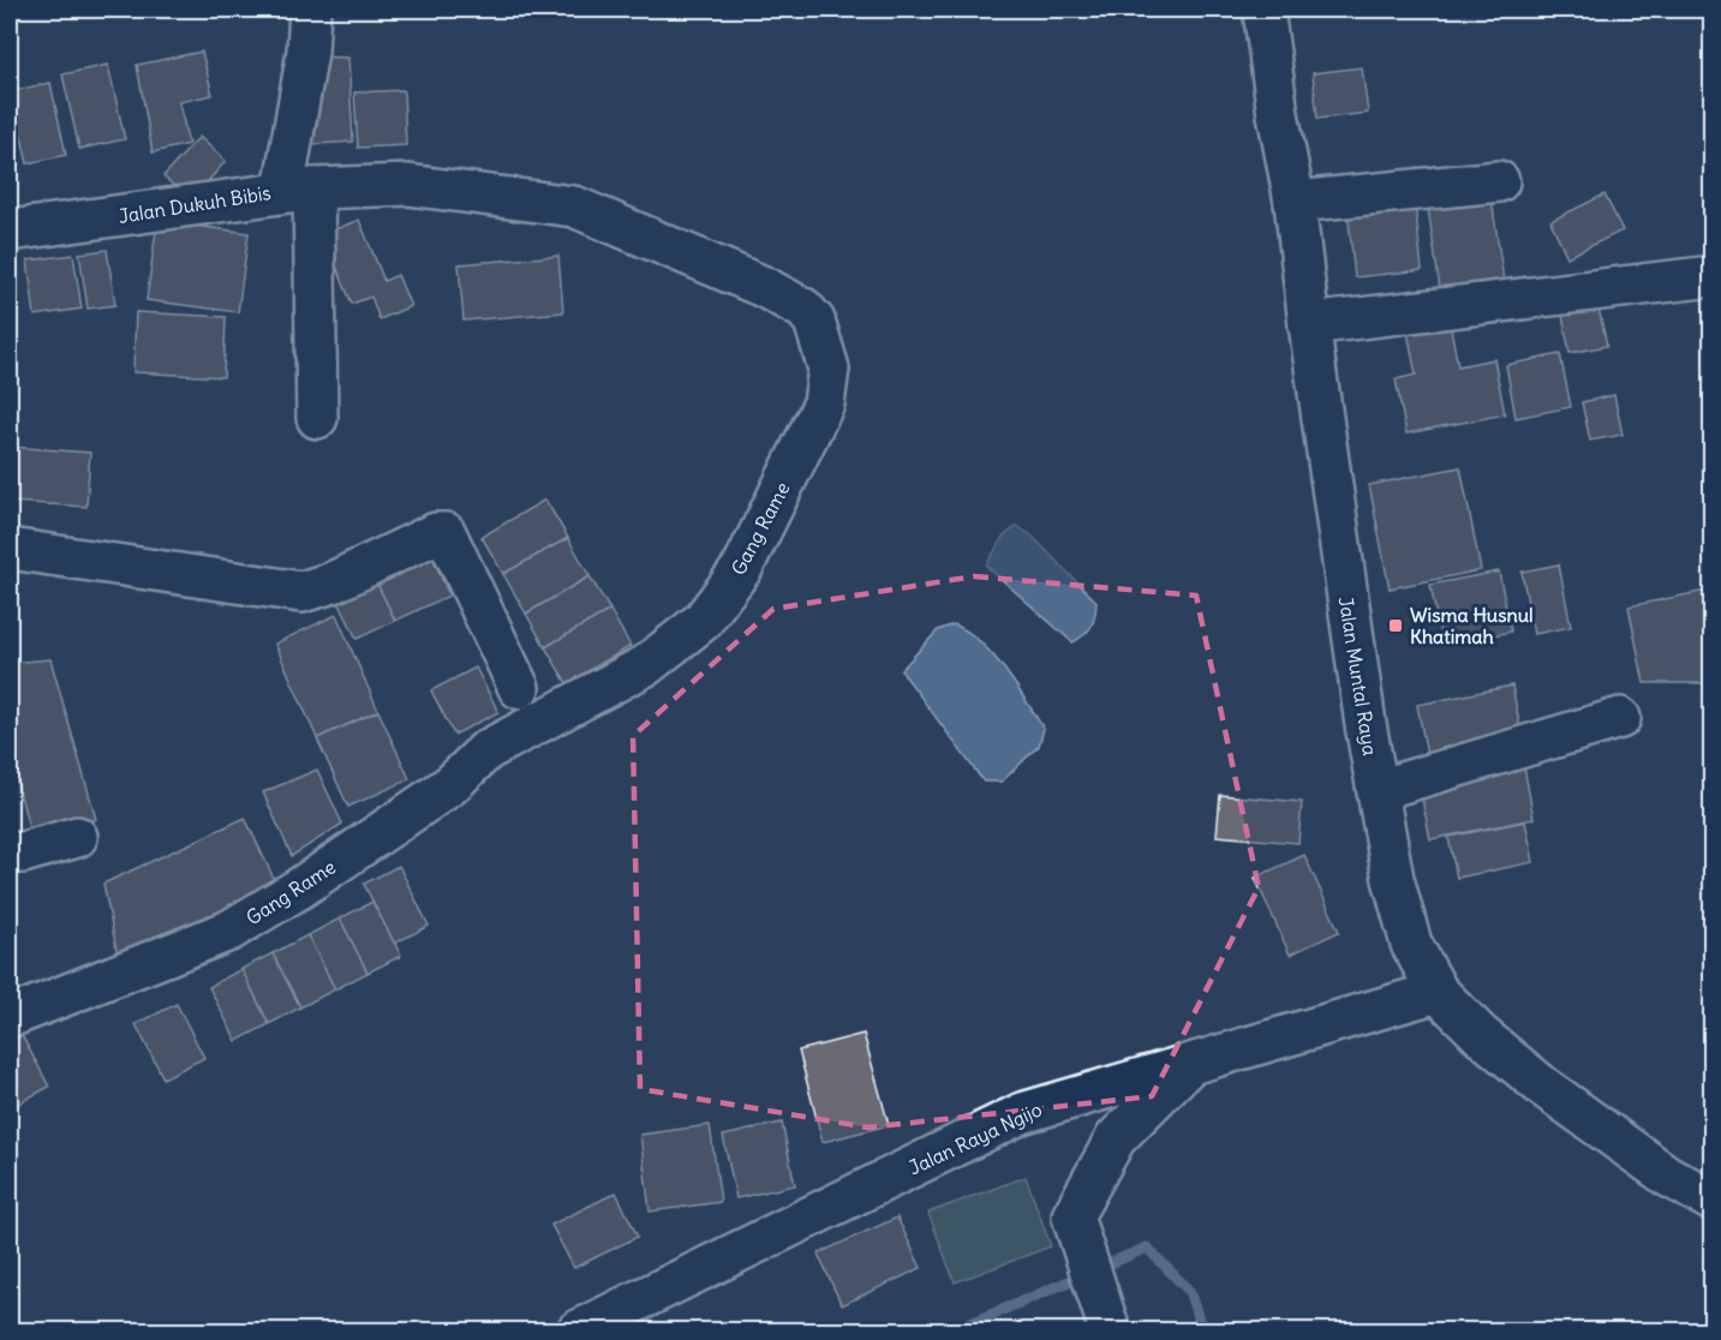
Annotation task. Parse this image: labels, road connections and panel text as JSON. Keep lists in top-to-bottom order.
{
  "streets": {
    "street": [
      "Jalan Dukuh Bibis",
      "Gang Rame",
      "Jalan Muntal Raya",
      "Jalan Raya Ngijo"
    ]
  },
  "crossings": [
    ["Jalan Dukuh Bibis", "Gang Rame"],
    ["Jalan Muntal Raya", "Jalan Raya Ngijo"]
  ],
  "places": {
    "transit": ["Wisma Husnul Khatimah"]
  }
}
